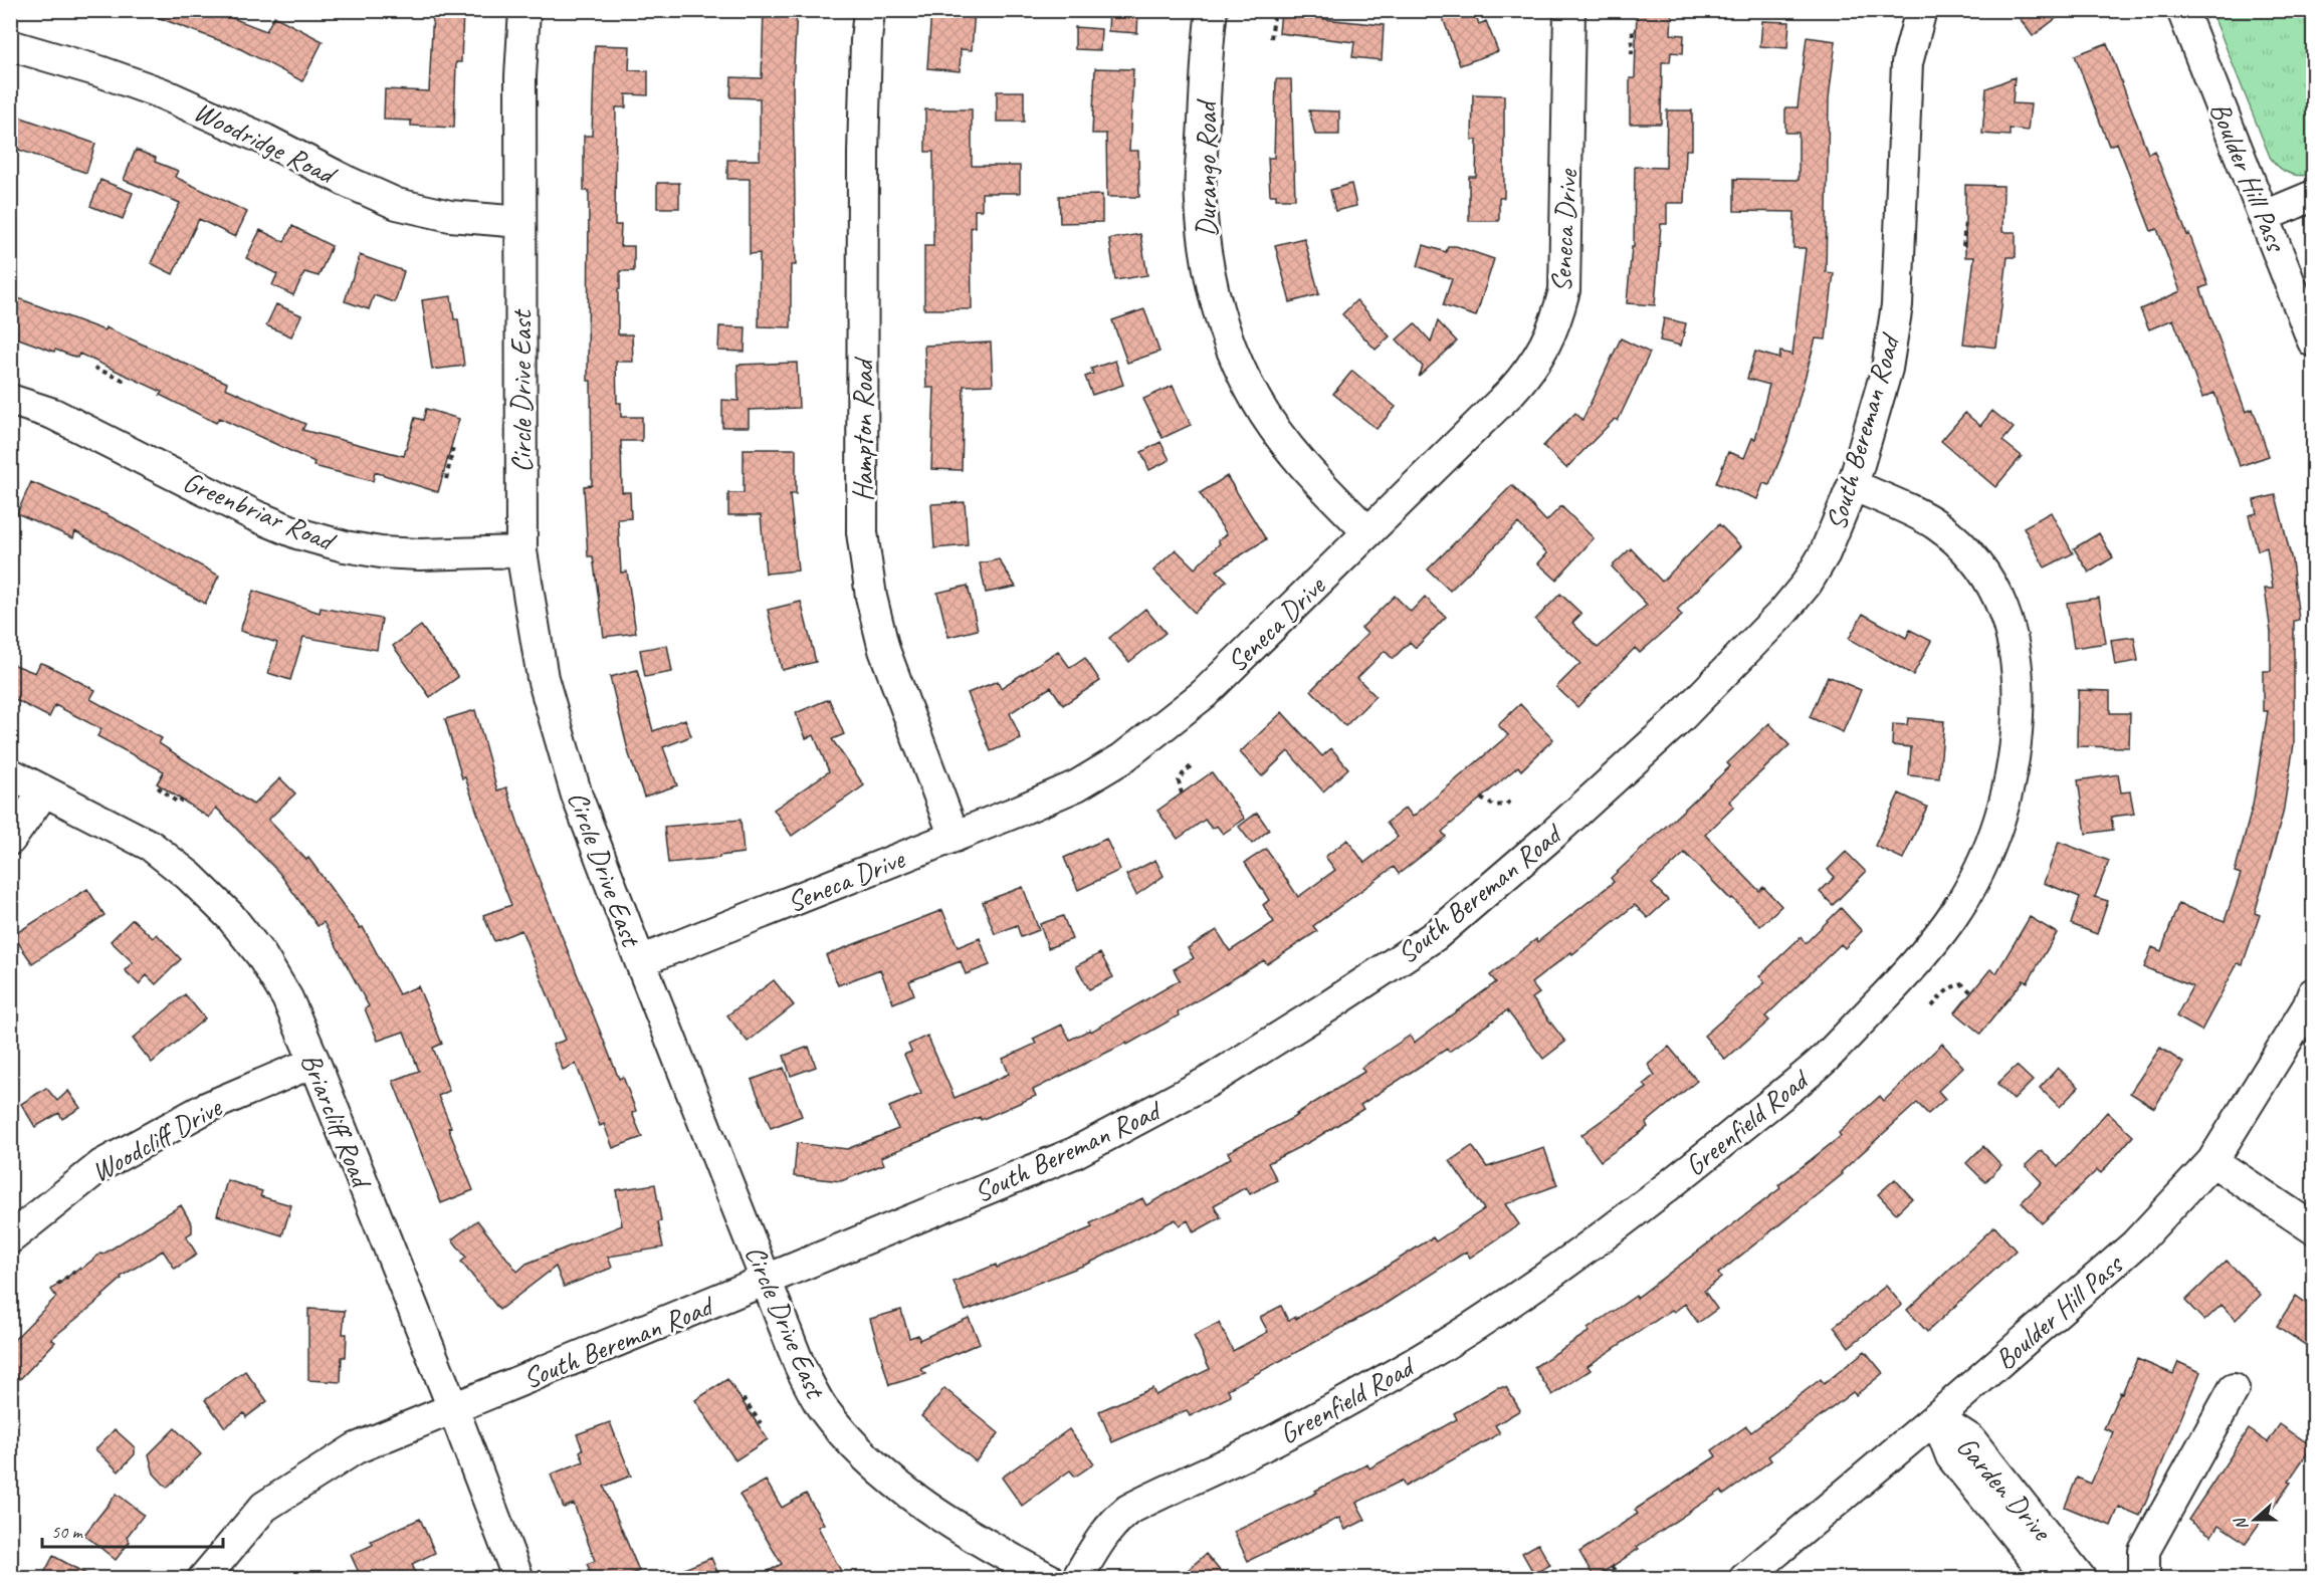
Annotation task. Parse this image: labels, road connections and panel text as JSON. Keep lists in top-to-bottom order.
{
  "streets": {
    "street": [
      "Woodridge Road",
      "Durango Road",
      "Boulder Hill Pass",
      "Seneca Drive",
      "Circle Drive East",
      "Hampton Road",
      "South Bereman Road",
      "Greenbriar Road",
      "Briarcliff Road",
      "Greenfield Road",
      "Woodcliff Drive",
      "Garden Drive"
    ]
  },
  "crossings": [
    ["Woodridge Road", "Circle Drive East"],
    ["Durango Road", "Seneca Drive"],
    ["Boulder Hill Pass", "Garden Drive"],
    ["Seneca Drive", "Circle Drive East"],
    ["Seneca Drive", "Hampton Road"],
    ["Circle Drive East", "South Bereman Road"],
    ["Circle Drive East", "Greenbriar Road"],
    ["South Bereman Road", "Briarcliff Road"],
    ["South Bereman Road", "Greenfield Road"],
    ["Briarcliff Road", "Woodcliff Drive"]
  ],
  "scale_bar": "50 m",
  "north": "left"
}
